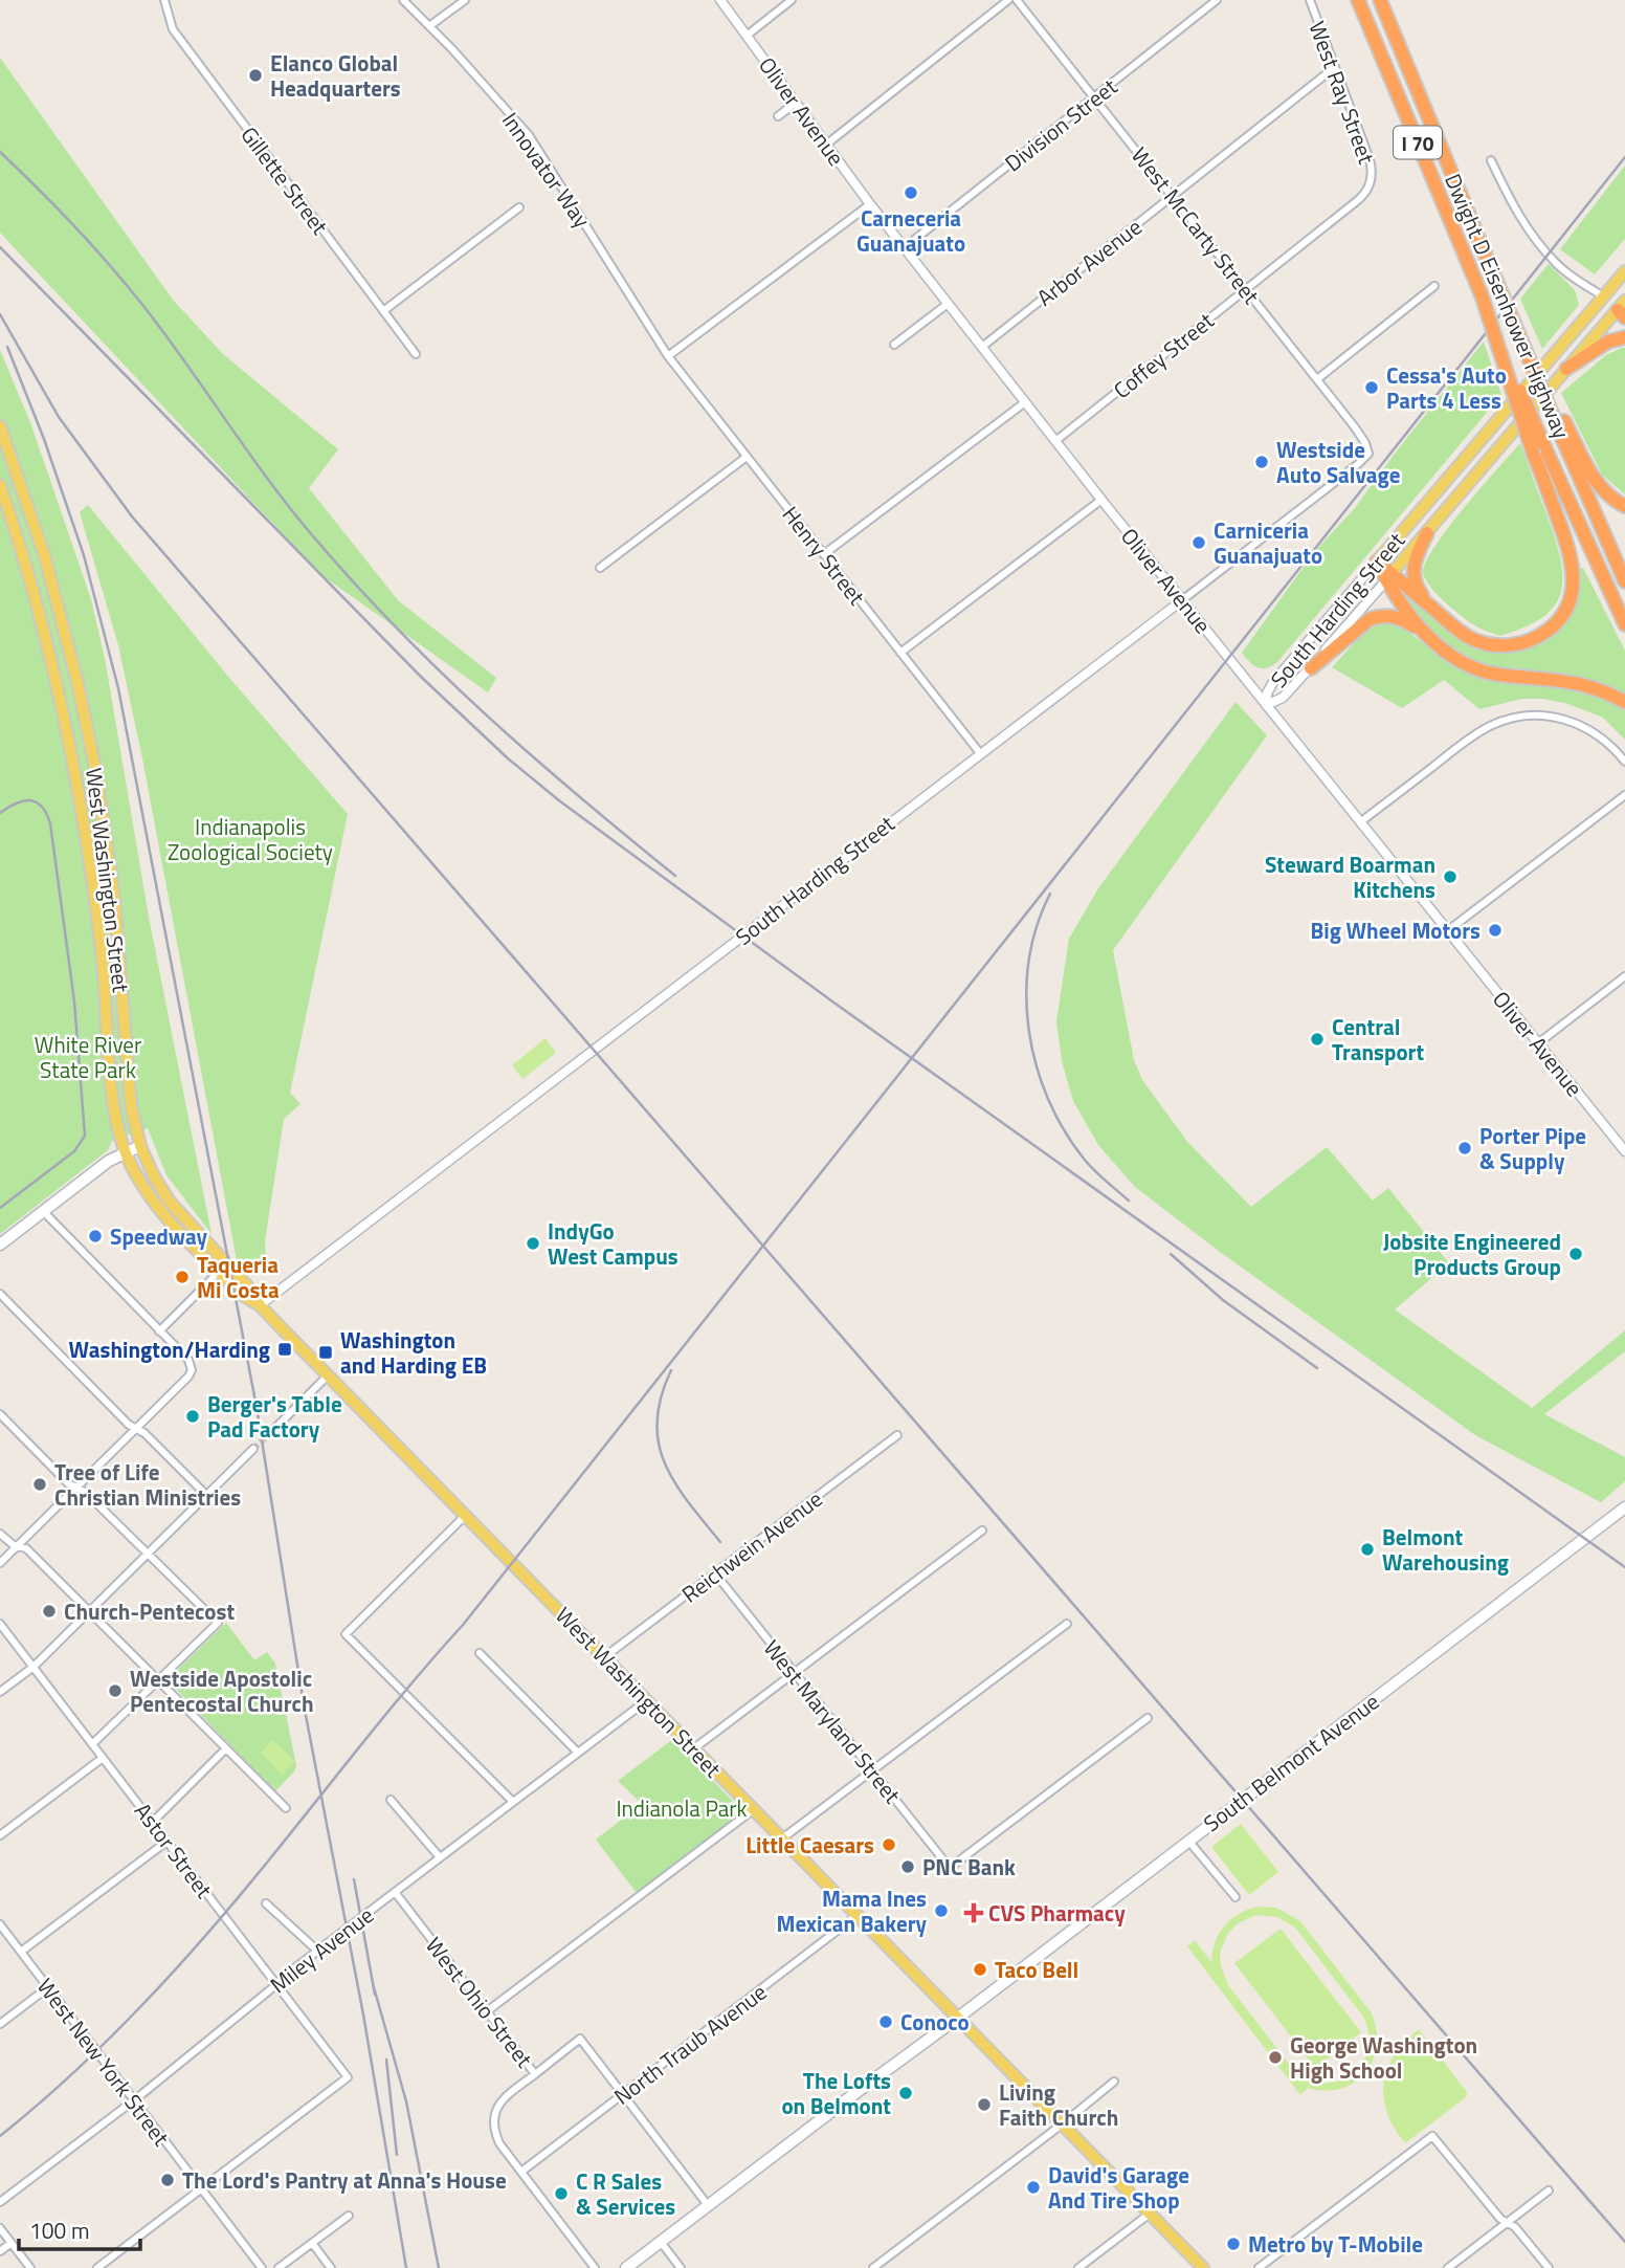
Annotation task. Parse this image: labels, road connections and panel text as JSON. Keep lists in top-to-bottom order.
{
  "streets": {
    "highway": ["I 70", "Dwight D Eisenhower Highway"],
    "main road": ["South Harding Street", "West Washington Street", "South Belmont Avenue"],
    "street": [
      "West Ray Street",
      "Oliver Avenue",
      "Division Street",
      "Innovator Way",
      "Gillette Street",
      "West McCarty Street",
      "Arbor Avenue",
      "Coffey Street",
      "Henry Street",
      "Reichwein Avenue",
      "West Maryland Street",
      "Astor Street",
      "Miley Avenue",
      "West Ohio Street",
      "North Traub Avenue",
      "West New York Street"
    ]
  },
  "crossings": [
    ["West Ray Street", "Arbor Avenue"],
    ["West Ray Street", "Coffey Street"],
    ["Oliver Avenue", "Division Street"],
    ["Oliver Avenue", "Arbor Avenue"],
    ["Oliver Avenue", "Coffey Street"],
    ["Oliver Avenue", "South Harding Street"],
    ["Division Street", "West McCarty Street"],
    ["Innovator Way", "Henry Street"],
    ["West McCarty Street", "Arbor Avenue"],
    ["West McCarty Street", "Coffey Street"],
    ["West McCarty Street", "South Harding Street"],
    ["Henry Street", "South Harding Street"],
    ["South Harding Street", "West Washington Street"],
    ["West Washington Street", "Reichwein Avenue"],
    ["West Washington Street", "South Belmont Avenue"],
    ["West Washington Street", "Miley Avenue"],
    ["West Washington Street", "North Traub Avenue"],
    ["Reichwein Avenue", "West Maryland Street"],
    ["South Belmont Avenue", "West Ohio Street"],
    ["Astor Street", "Miley Avenue"],
    ["Astor Street", "West New York Street"],
    ["Miley Avenue", "West Ohio Street"],
    ["Miley Avenue", "West New York Street"],
    ["West Ohio Street", "North Traub Avenue"]
  ],
  "parks": ["Indianapolis Zoological Society", "White River State Park", "Indianola Park"],
  "places": {
    "other": [
      "Elanco Global Headquarters",
      "Carneceria Guanajuato",
      "Cessa's Auto Parts 4 Less",
      "Westside Auto Salvage",
      "Carniceria Guanajuato",
      "Steward Boarman Kitchens",
      "Big Wheel Motors",
      "Central Transport",
      "Porter Pipe & Supply",
      "Speedway",
      "IndyGo West Campus",
      "Jobsite Engineered Products Group",
      "Taqueria Mi Costa",
      "Berger's Table Pad Factory",
      "Tree of Life Christian Ministries",
      "Belmont Warehousing",
      "Church-Pentecost",
      "Westside Apostolic Pentecostal Church",
      "Little Caesars",
      "PNC Bank",
      "Mama Ines Mexican Bakery",
      "Taco Bell",
      "Conoco",
      "George Washington High School",
      "The Lofts on Belmont",
      "Living Faith Church",
      "The Lord's Pantry at Anna's House",
      "David's Garage And Tire Shop",
      "C R Sales & Services",
      "Metro by T-Mobile"
    ],
    "transit": ["Washington/Harding", "Washington and Harding EB"],
    "health": ["CVS Pharmacy"]
  },
  "scale_bar": "100 m"
}
